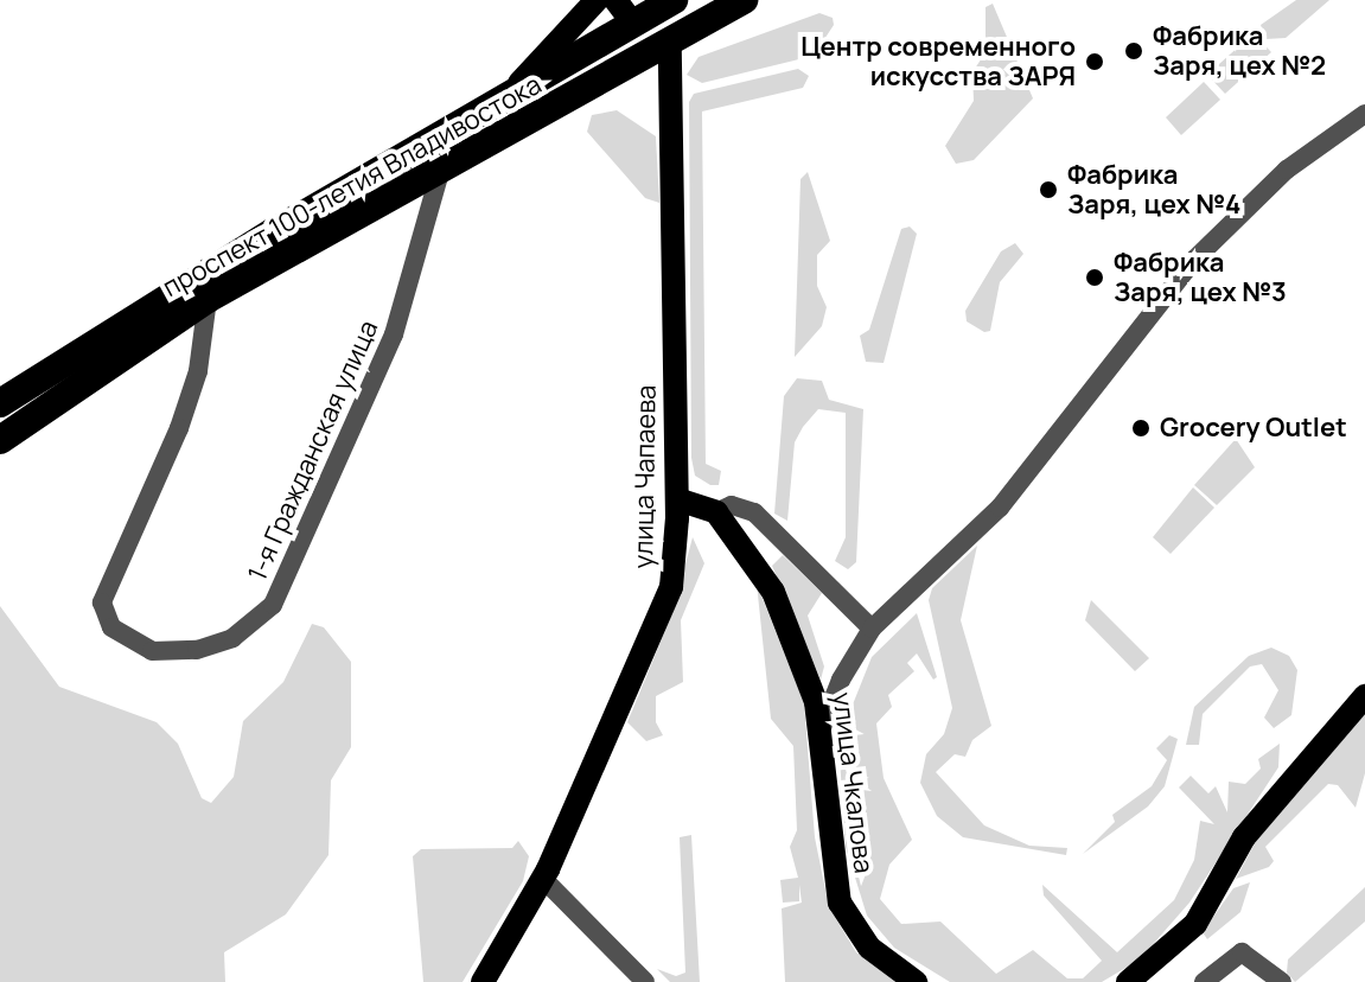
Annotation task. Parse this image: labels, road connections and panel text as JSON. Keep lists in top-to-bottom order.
{
  "streets": {
    "highway": ["проспект 100-летия Владивостока"],
    "main road": ["улица Чапаева", "улица Чкалова"],
    "street": ["1-я Гражданская улица"]
  },
  "crossings": [
    ["проспект 100-летия Владивостока", "1-я Гражданская улица"],
    ["проспект 100-летия Владивостока", "улица Чапаева"]
  ],
  "places": [
    "Фабрика Заря, цех №2",
    "Центр современного искусства ЗАРЯ",
    "Фабрика Заря, цех №4",
    "Фабрика Заря, цех №3",
    "Grocery Outlet"
  ]
}
